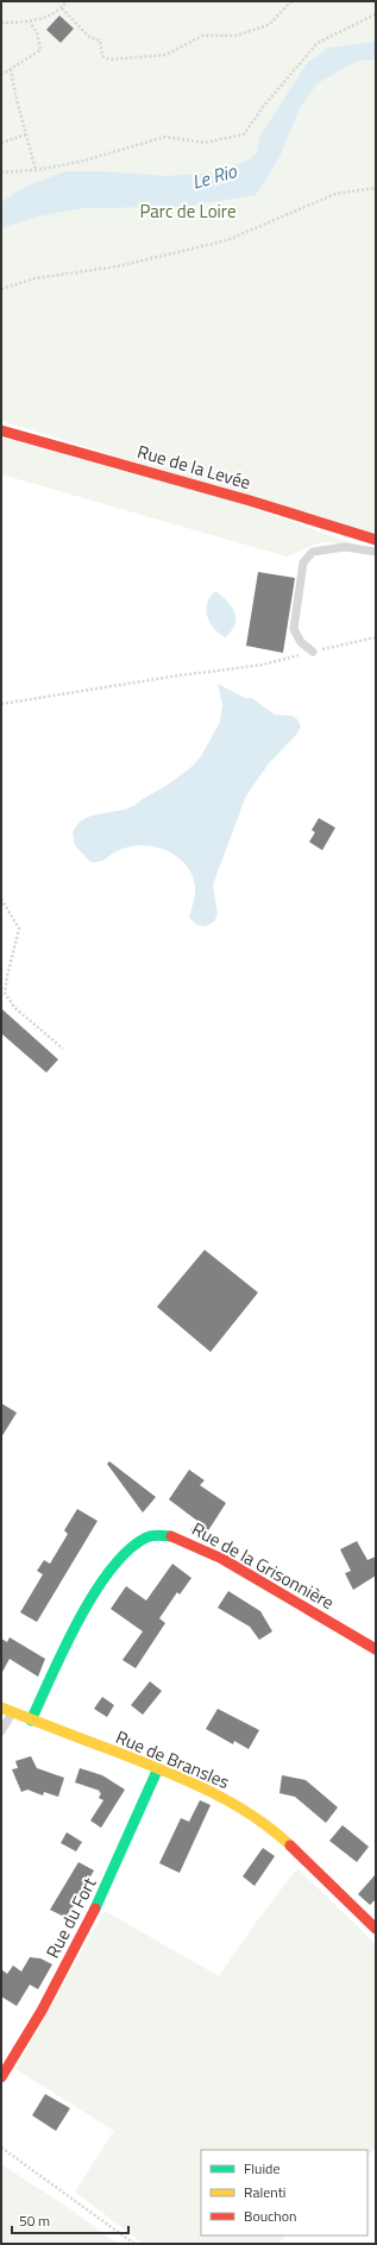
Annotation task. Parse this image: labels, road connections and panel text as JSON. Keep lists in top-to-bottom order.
{
  "streets": {
    "street": [
      "Rue de la Levée",
      "Rue de la Grisonnière",
      "Rue de Bransles",
      "Rue du Fort"
    ]
  },
  "crossings": [
    ["Rue de la Grisonnière", "Rue de Bransles"],
    ["Rue de Bransles", "Rue du Fort"]
  ],
  "water": ["Le Rio"],
  "parks": ["Parc de Loire"],
  "legend": ["Fluide", "Ralenti", "Bouchon"],
  "scale_bar": "50 m"
}
